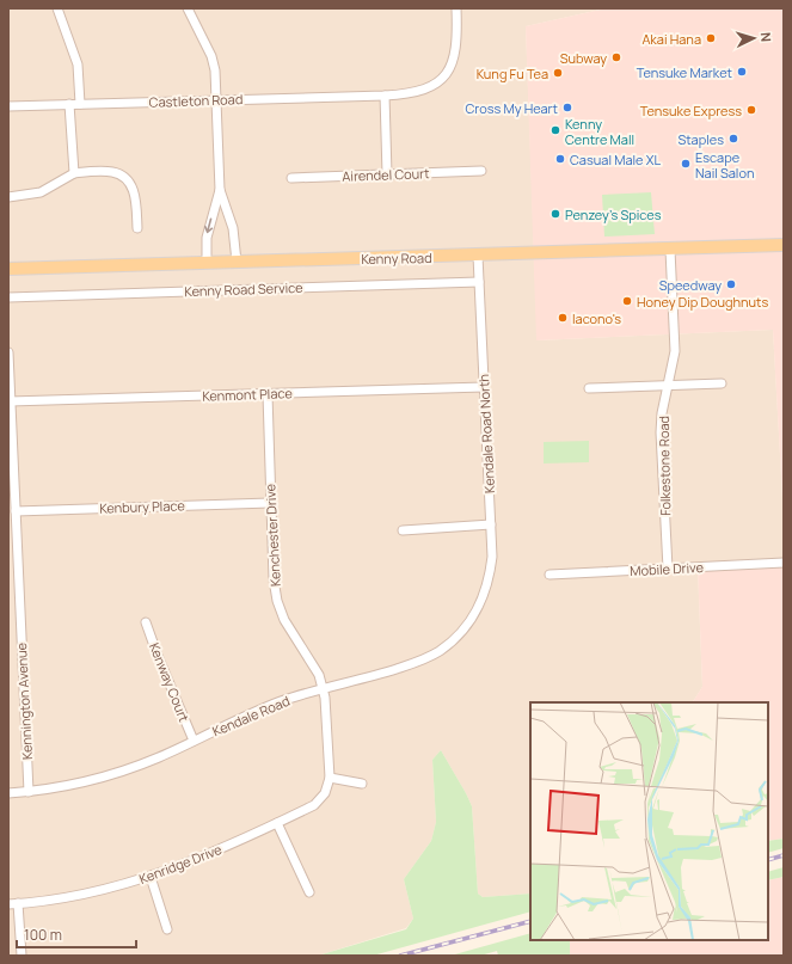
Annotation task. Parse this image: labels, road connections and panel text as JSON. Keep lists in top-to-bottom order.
{
  "streets": {
    "main road": ["Kenny Road"],
    "street": [
      "Castleton Road",
      "Airendel Court",
      "Kenny Road Service",
      "Kenmont Place",
      "Kendale Road North",
      "Folkestone Road",
      "Kenbury Place",
      "Kenchester Drive",
      "Mobile Drive",
      "Kenway Court",
      "Kennington Avenue",
      "Kendale Road",
      "Kenridge Drive"
    ]
  },
  "crossings": [
    ["Kenny Road", "Kendale Road North"],
    ["Kenny Road", "Folkestone Road"],
    ["Kenny Road Service", "Kendale Road North"],
    ["Kenmont Place", "Kendale Road North"],
    ["Kenmont Place", "Kenchester Drive"],
    ["Kenmont Place", "Kennington Avenue"],
    ["Kendale Road North", "Kendale Road"],
    ["Folkestone Road", "Mobile Drive"],
    ["Kenbury Place", "Kenchester Drive"],
    ["Kenbury Place", "Kennington Avenue"],
    ["Kenchester Drive", "Kendale Road"],
    ["Kenchester Drive", "Kenridge Drive"],
    ["Kenway Court", "Kendale Road"],
    ["Kennington Avenue", "Kendale Road"]
  ],
  "places": [
    "Akai Hana",
    "Subway",
    "Tensuke Market",
    "Kung Fu Tea",
    "Cross My Heart",
    "Tensuke Express",
    "Kenny Centre Mall",
    "Staples",
    "Casual Male XL",
    "Escape Nail Salon",
    "Penzey's Spices",
    "Speedway",
    "Honey Dip Doughnuts",
    "Iacono's"
  ],
  "scale_bar": "100 m",
  "north": "right"
}
